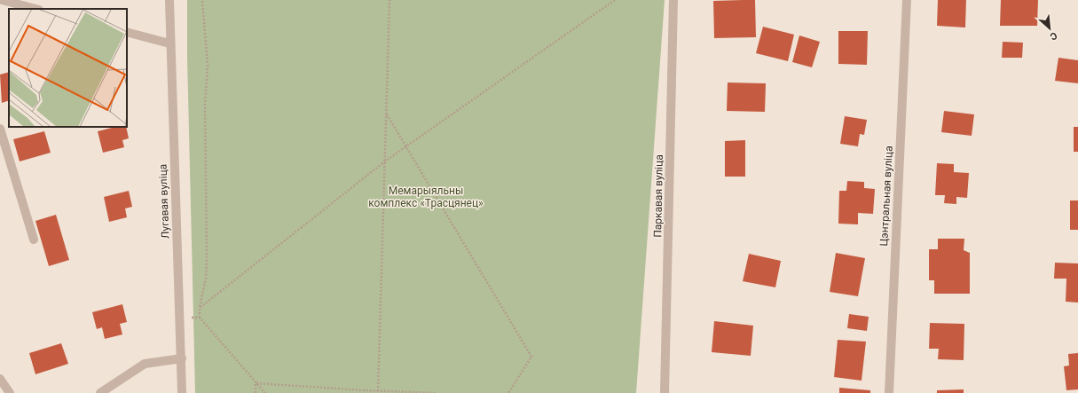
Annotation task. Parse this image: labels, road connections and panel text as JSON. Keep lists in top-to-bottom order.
{
  "streets": {
    "street": ["Паркавая вуліца", "Цэнтральная вуліца", "Лугавая вуліца"]
  },
  "parks": ["Мемарыяльны комплекс «Трасцянец»"],
  "north": "bottom right"
}
